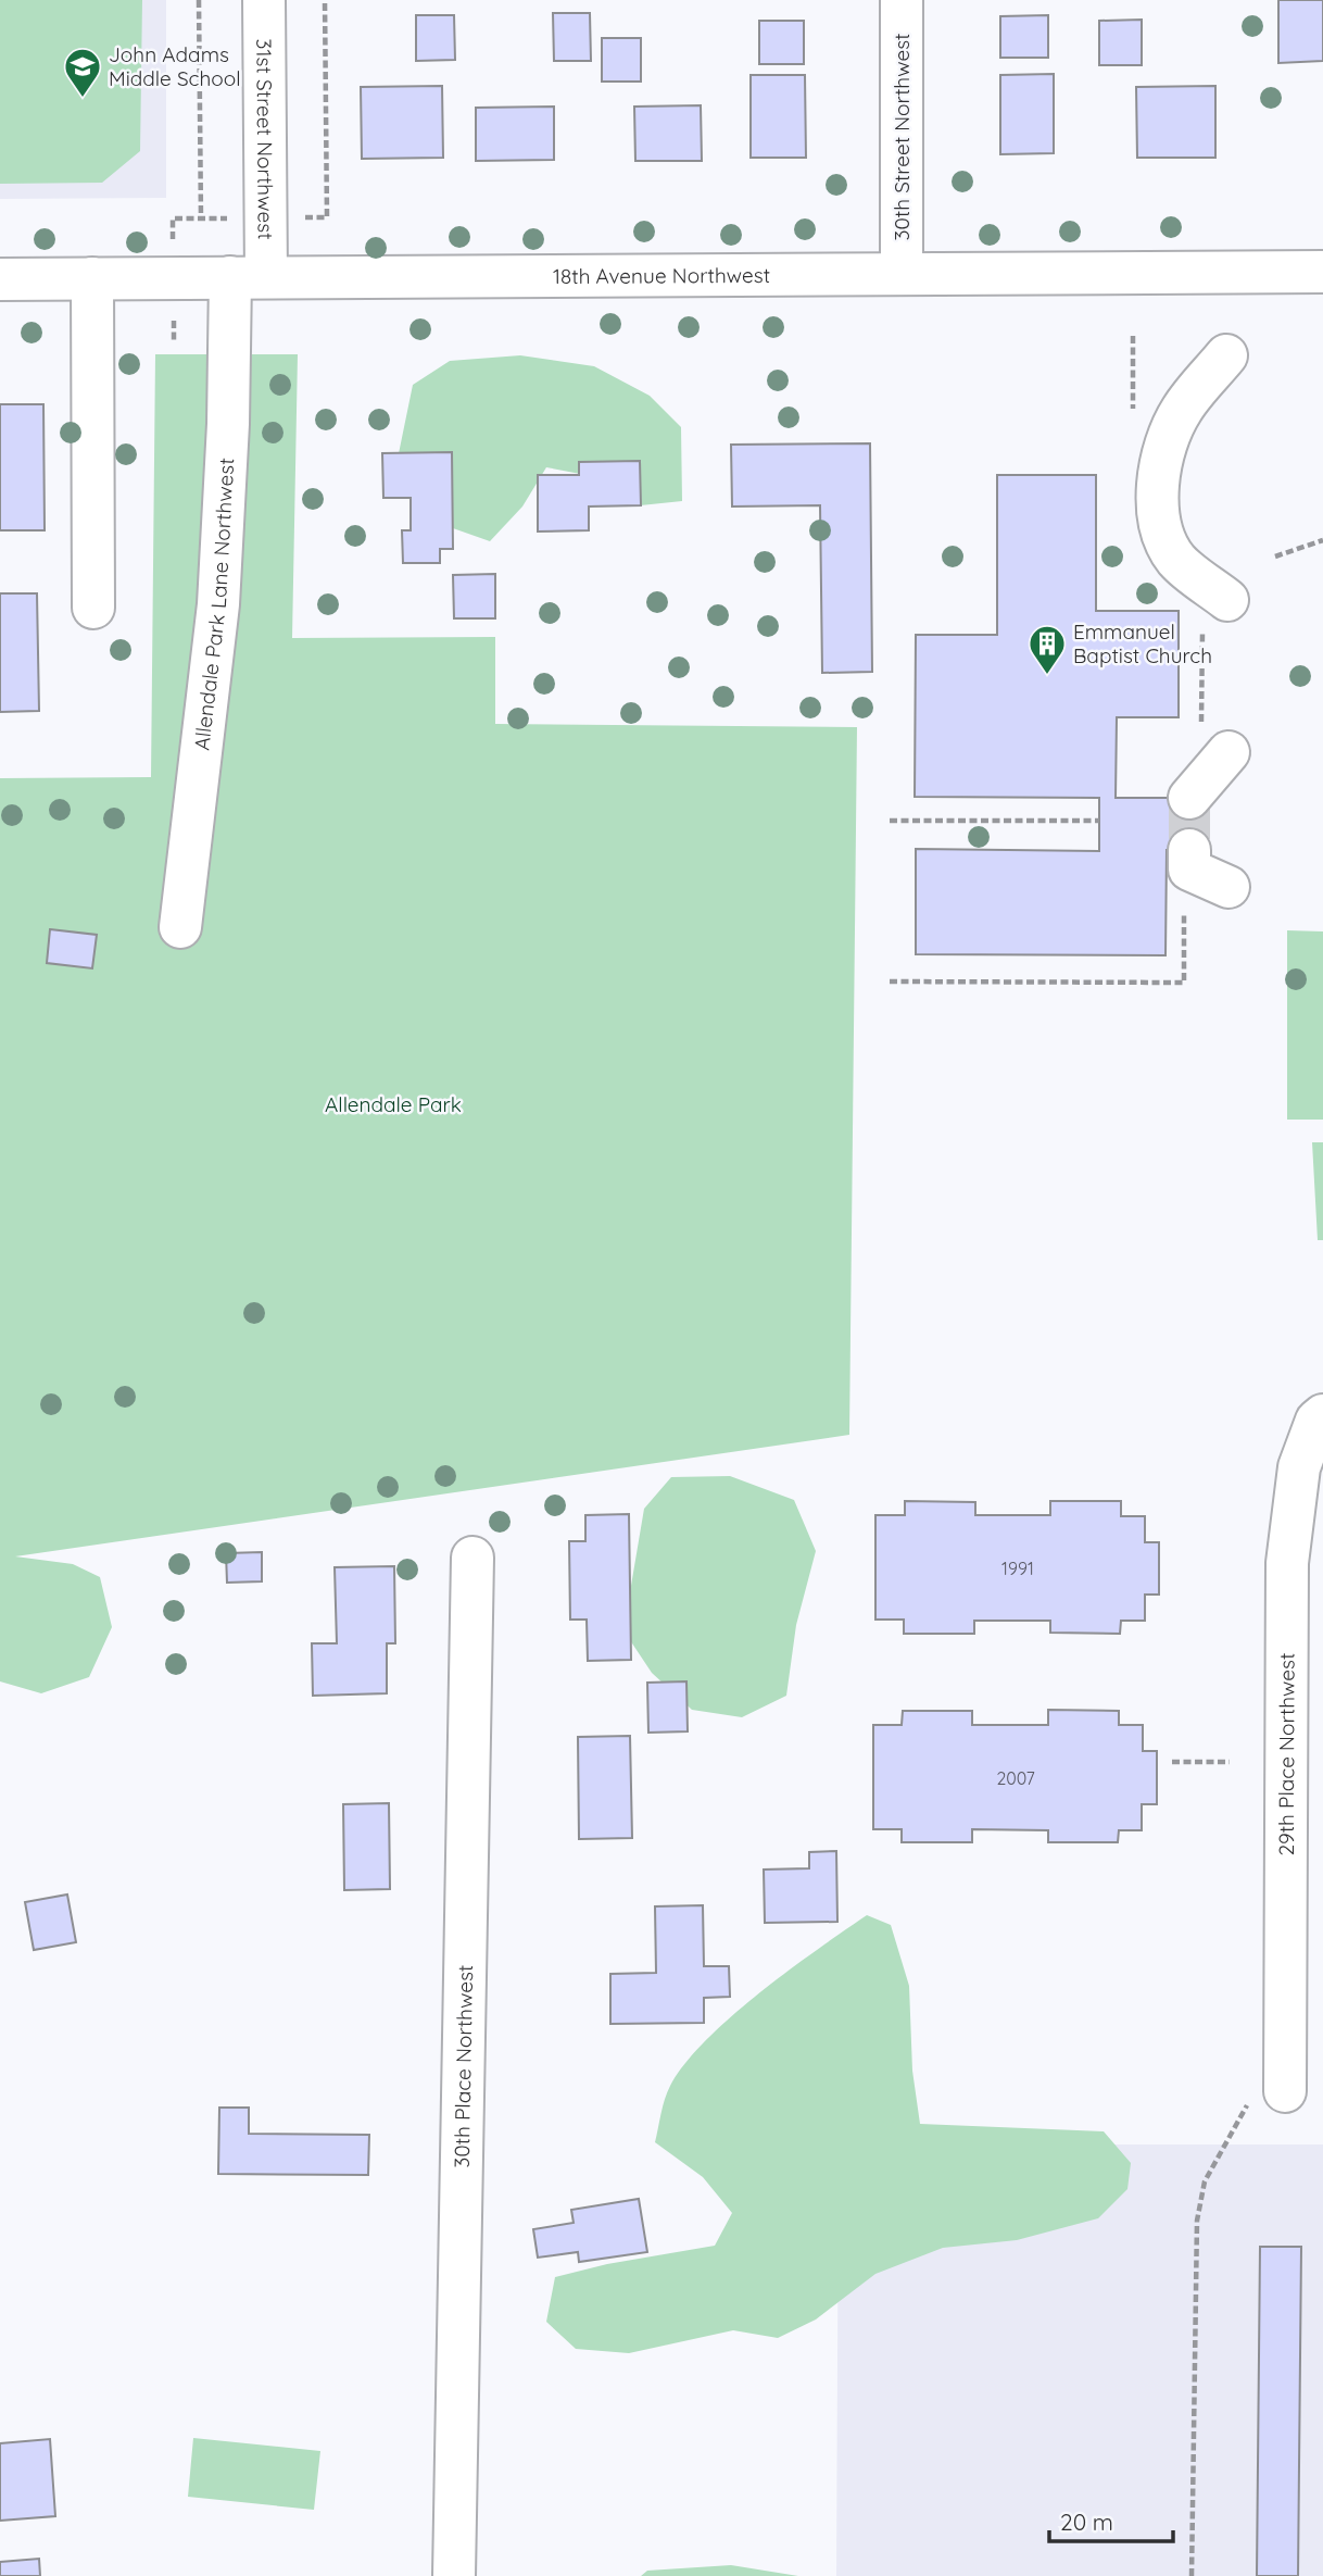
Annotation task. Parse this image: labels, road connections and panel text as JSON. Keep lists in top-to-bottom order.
{
  "streets": {
    "street": [
      "30th Street Northwest",
      "31st Street Northwest",
      "18th Avenue Northwest",
      "Allendale Park Lane Northwest",
      "29th Place Northwest",
      "30th Place Northwest"
    ]
  },
  "crossings": [
    ["30th Street Northwest", "18th Avenue Northwest"],
    ["31st Street Northwest", "18th Avenue Northwest"],
    ["31st Street Northwest", "Allendale Park Lane Northwest"],
    ["18th Avenue Northwest", "Allendale Park Lane Northwest"]
  ],
  "parks": ["Allendale Park"],
  "places": {
    "school or university": ["John Adams Middle School"],
    "building": ["Emmanuel Baptist Church"]
  },
  "house_numbers": ["1991", "2007"],
  "scale_bar": "20 m"
}
